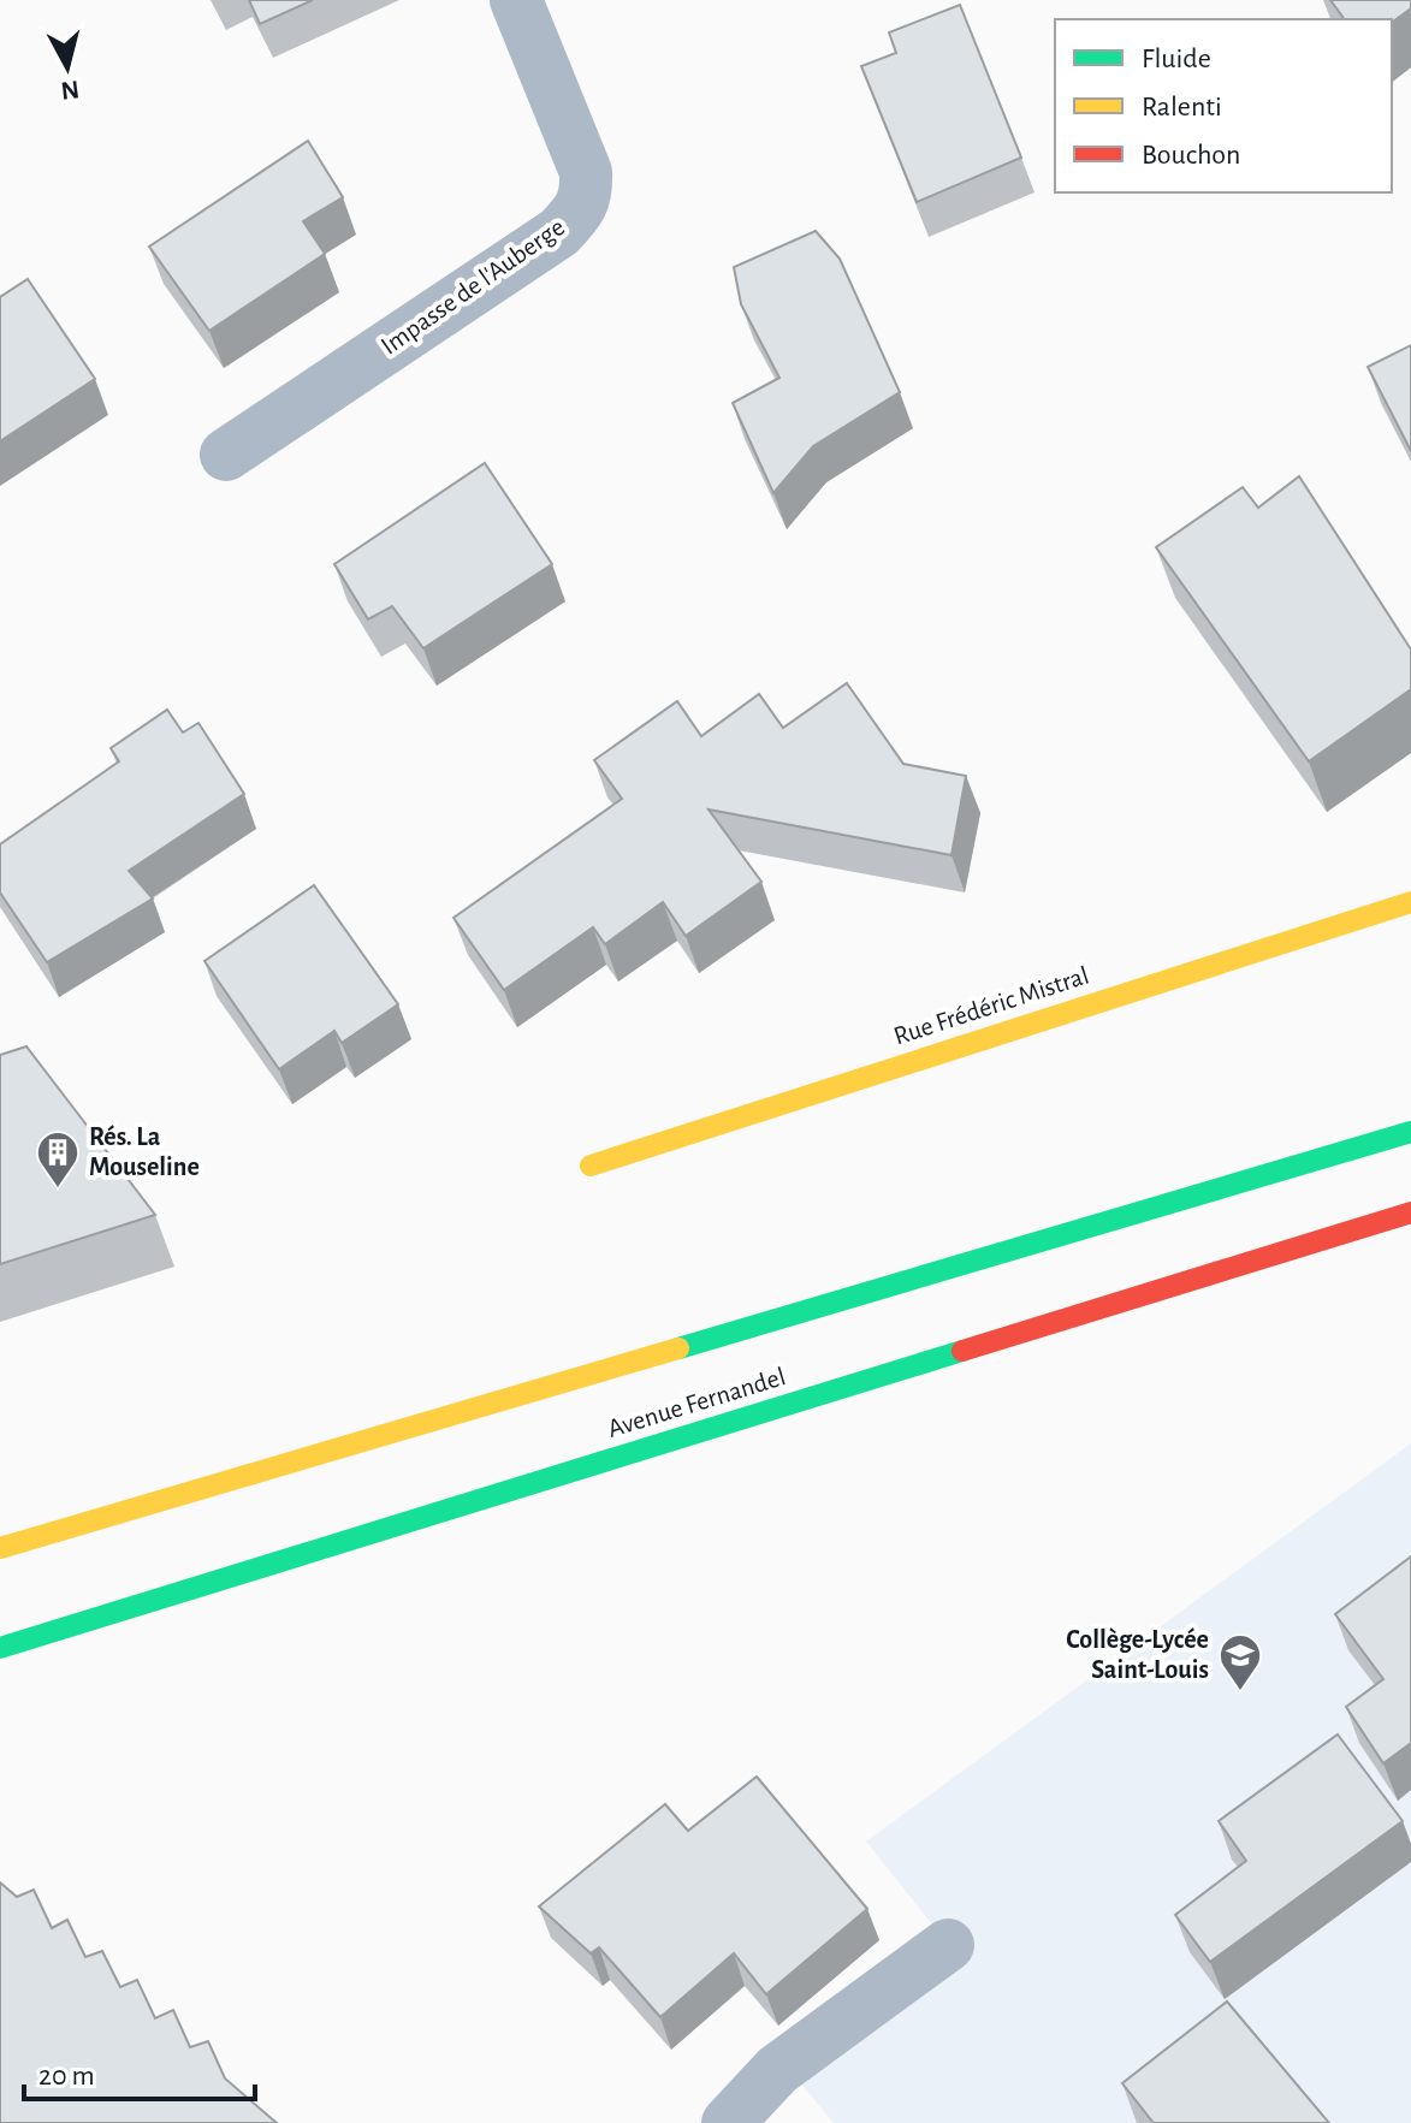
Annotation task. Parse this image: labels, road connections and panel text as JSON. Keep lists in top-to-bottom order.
{
  "streets": {
    "main road": ["Rue Frédéric Mistral", "Avenue Fernandel"],
    "street": ["Impasse de l'Auberge"]
  },
  "places": {
    "building": ["Rés. La Mouseline"],
    "school or university": ["Collège-Lycée Saint-Louis"]
  },
  "legend": ["Fluide", "Ralenti", "Bouchon"],
  "scale_bar": "20 m",
  "north": "bottom"
}
